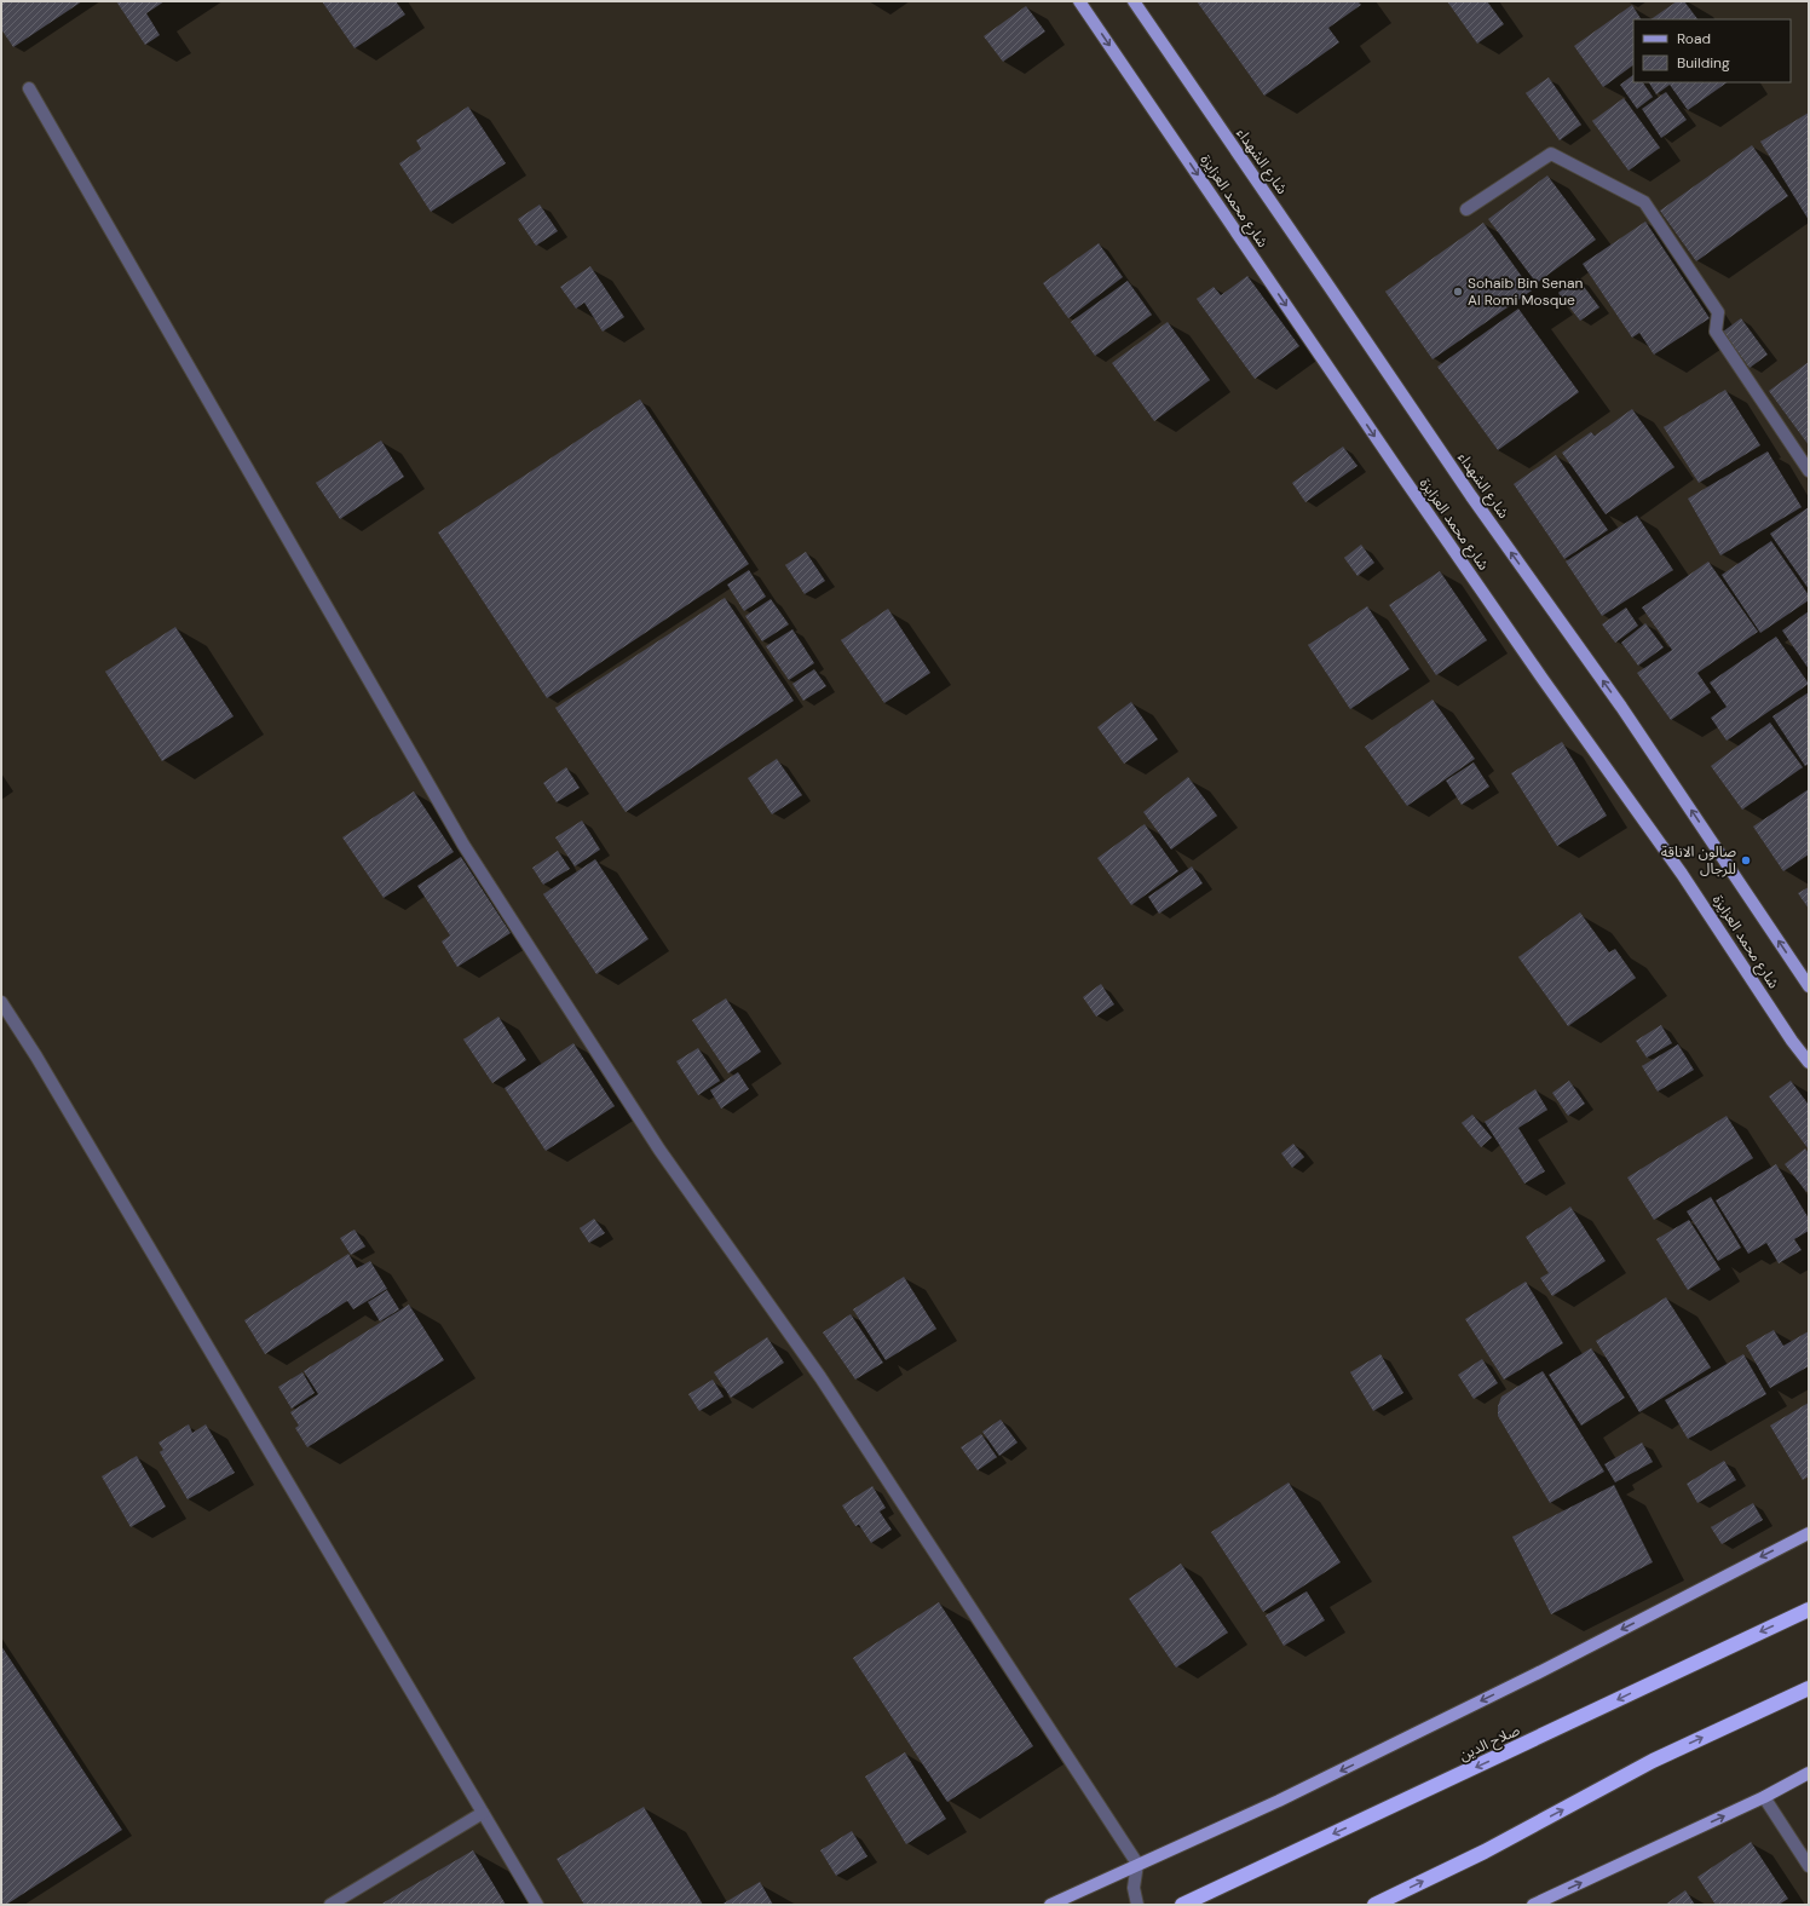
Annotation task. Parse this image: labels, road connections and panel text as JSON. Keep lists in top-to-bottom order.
{
  "streets": {
    "highway": ["صلاح الدين"],
    "main road": ["شارع الشهداء", "شارع محمد العزايزة"]
  },
  "one_way": ["شارع الشهداء", "شارع محمد العزايزة"],
  "places": ["Sohaib Bin Senan Al Romi Mosque", "صالون الاناقة للرجال"],
  "legend": ["Road", "Building"]
}
